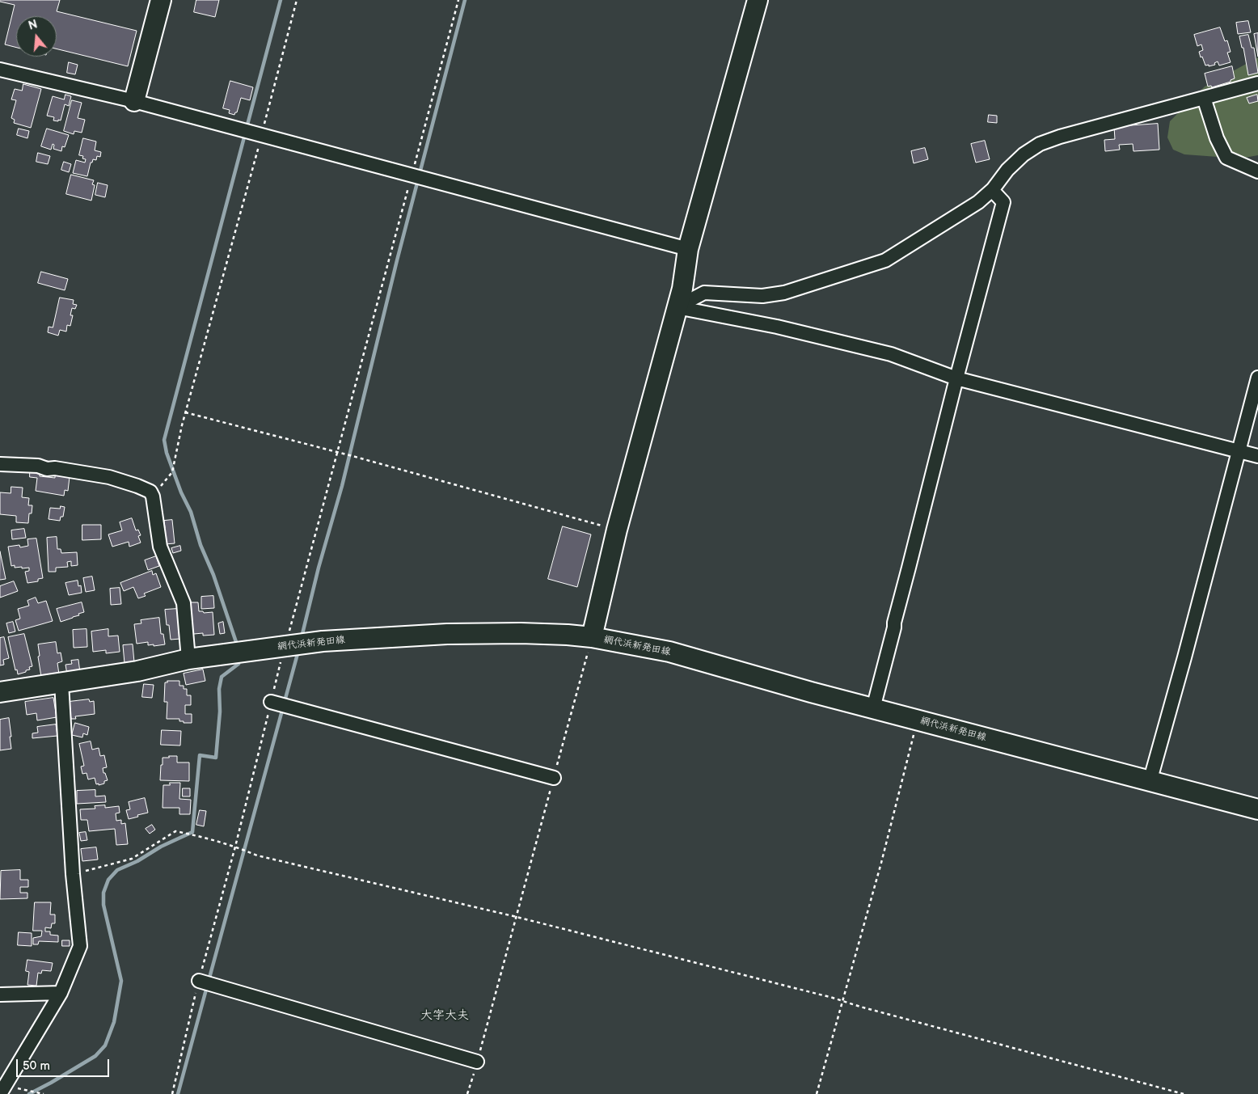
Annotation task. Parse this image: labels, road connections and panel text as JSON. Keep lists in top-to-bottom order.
{
  "streets": {
    "main road": ["網代浜新発田線"]
  },
  "districts": ["大字大夫"],
  "scale_bar": "50 m",
  "north": "top"
}
